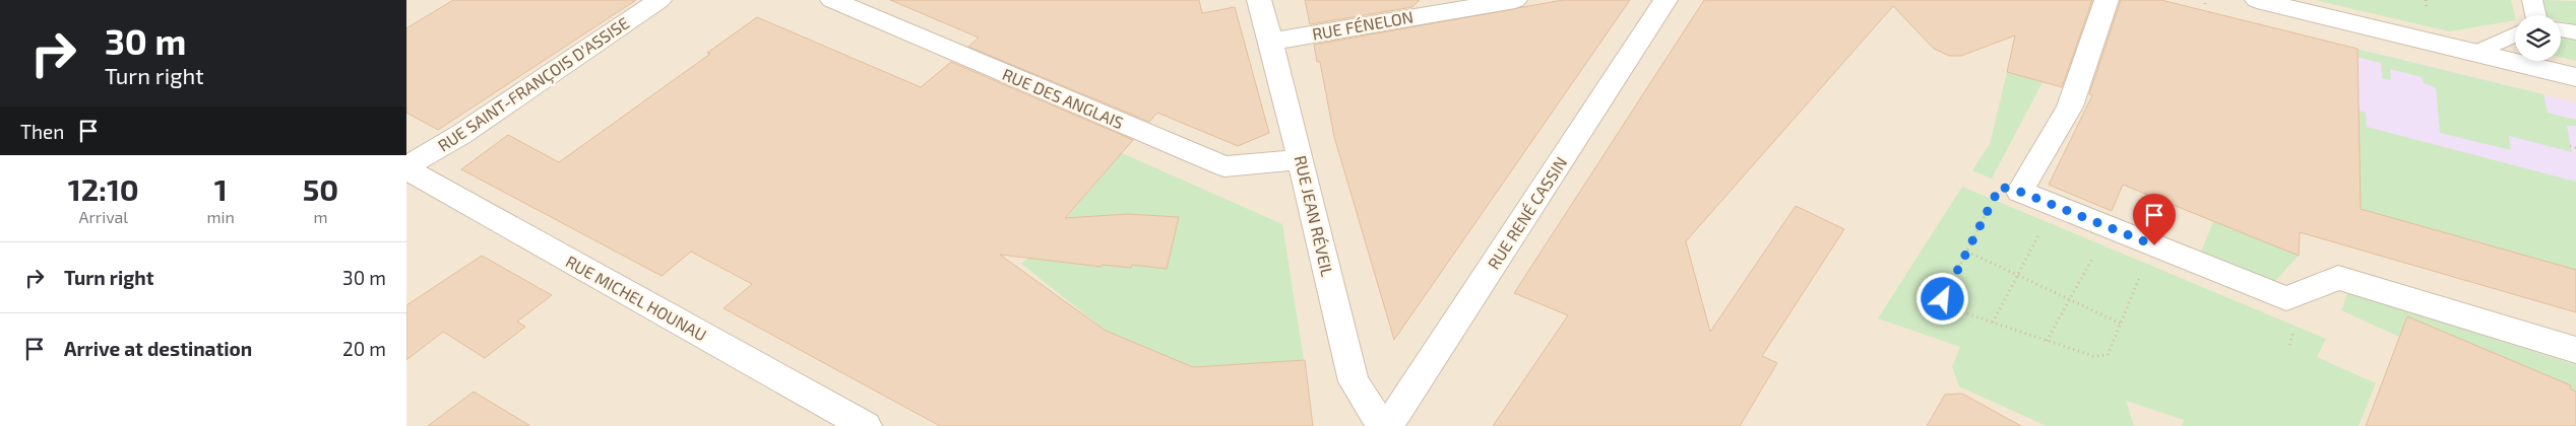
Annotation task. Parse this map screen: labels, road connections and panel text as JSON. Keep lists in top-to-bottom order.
{
  "streets": {
    "street": [
      "RUE FÉNELON",
      "RUE SAINT-FRANÇOIS D'ASSISE",
      "RUE DES ANGLAIS",
      "RUE RENÉ CASSIN",
      "RUE JEAN RÉVEIL",
      "RUE MICHEL HOUNAU"
    ]
  },
  "crossings": [
    ["RUE FÉNELON", "RUE JEAN RÉVEIL"],
    ["RUE SAINT-FRANÇOIS D'ASSISE", "RUE MICHEL HOUNAU"],
    ["RUE DES ANGLAIS", "RUE JEAN RÉVEIL"]
  ],
  "page": {
    "turn": ["30 m", "Turn right"],
    "then": "Then",
    "eta": [
      "12:10",
      "Arrival",
      "1",
      "min",
      "50",
      "m"
    ],
    "list": [
      {
        "name": "Turn right",
        "value": "30 m"
      },
      {
        "name": "Arrive at destination",
        "value": "20 m"
      }
    ]
  }
}
